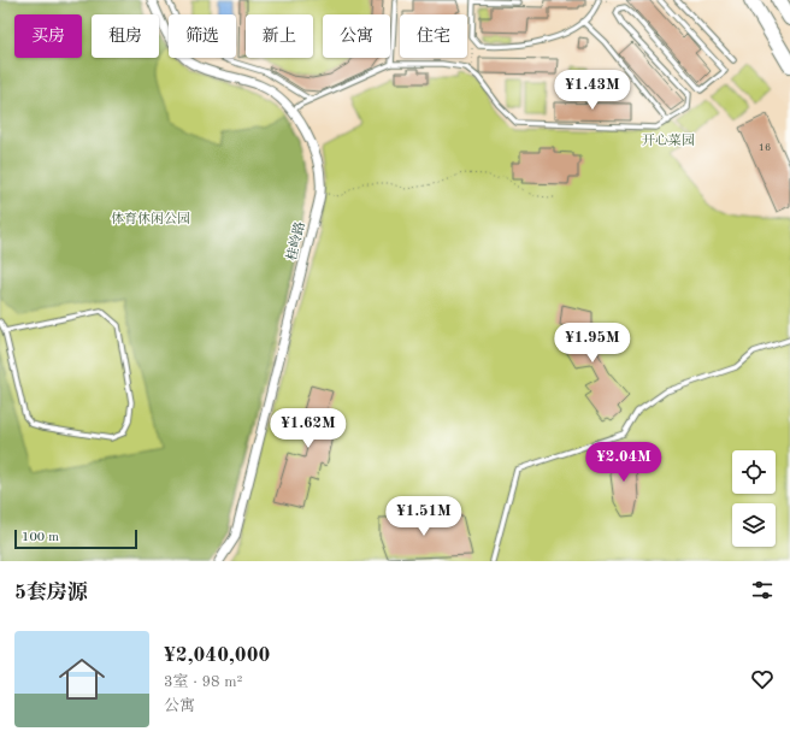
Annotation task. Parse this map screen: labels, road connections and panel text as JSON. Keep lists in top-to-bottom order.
{
  "streets": {
    "street": ["桂岭路"]
  },
  "parks": ["开心菜园", "体育休闲公园"],
  "house_numbers": ["16"],
  "scale_bar": "100 m",
  "page": {
    "chip": [
      "买房",
      "租房",
      "筛选",
      "新上",
      "公寓",
      "住宅"
    ],
    "price": [
      "¥1.43M",
      "¥1.95M",
      "¥1.62M",
      "¥2.04M",
      "¥1.51M"
    ],
    "scale": "100 m",
    "heading": "5套房源",
    "list": [
      {
        "name": "¥2,040,000",
        "note": "3室 · 98 m² · 公寓"
      }
    ]
  }
}
